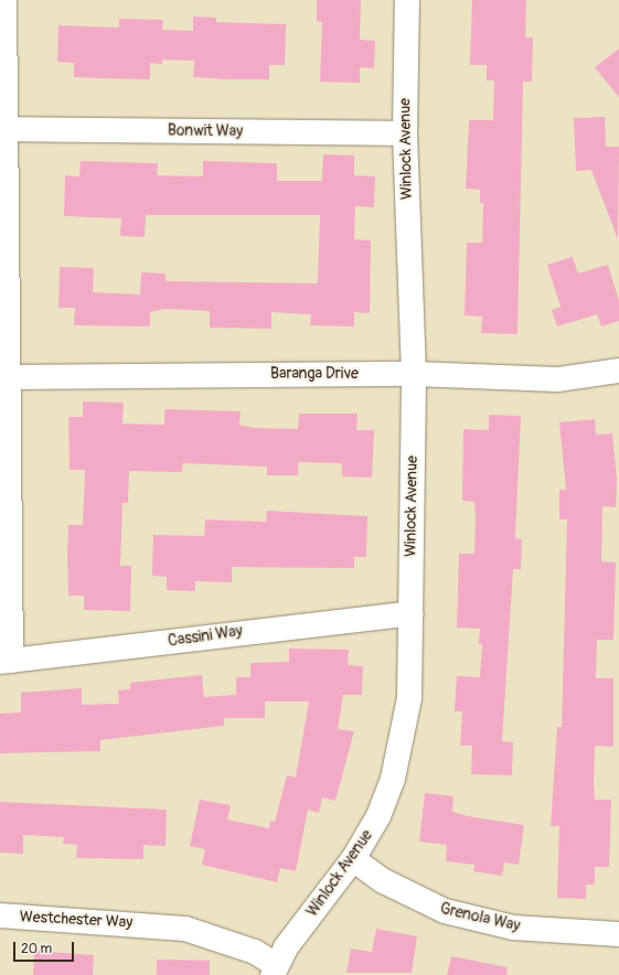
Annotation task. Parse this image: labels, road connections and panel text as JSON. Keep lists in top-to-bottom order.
{
  "streets": {
    "street": [
      "Bonwit Way",
      "Winlock Avenue",
      "Baranga Drive",
      "Cassini Way",
      "Grenola Way",
      "Westchester Way"
    ]
  },
  "crossings": [
    ["Bonwit Way", "Winlock Avenue"],
    ["Winlock Avenue", "Baranga Drive"],
    ["Winlock Avenue", "Cassini Way"],
    ["Winlock Avenue", "Grenola Way"],
    ["Winlock Avenue", "Westchester Way"]
  ],
  "scale_bar": "20 m"
}
